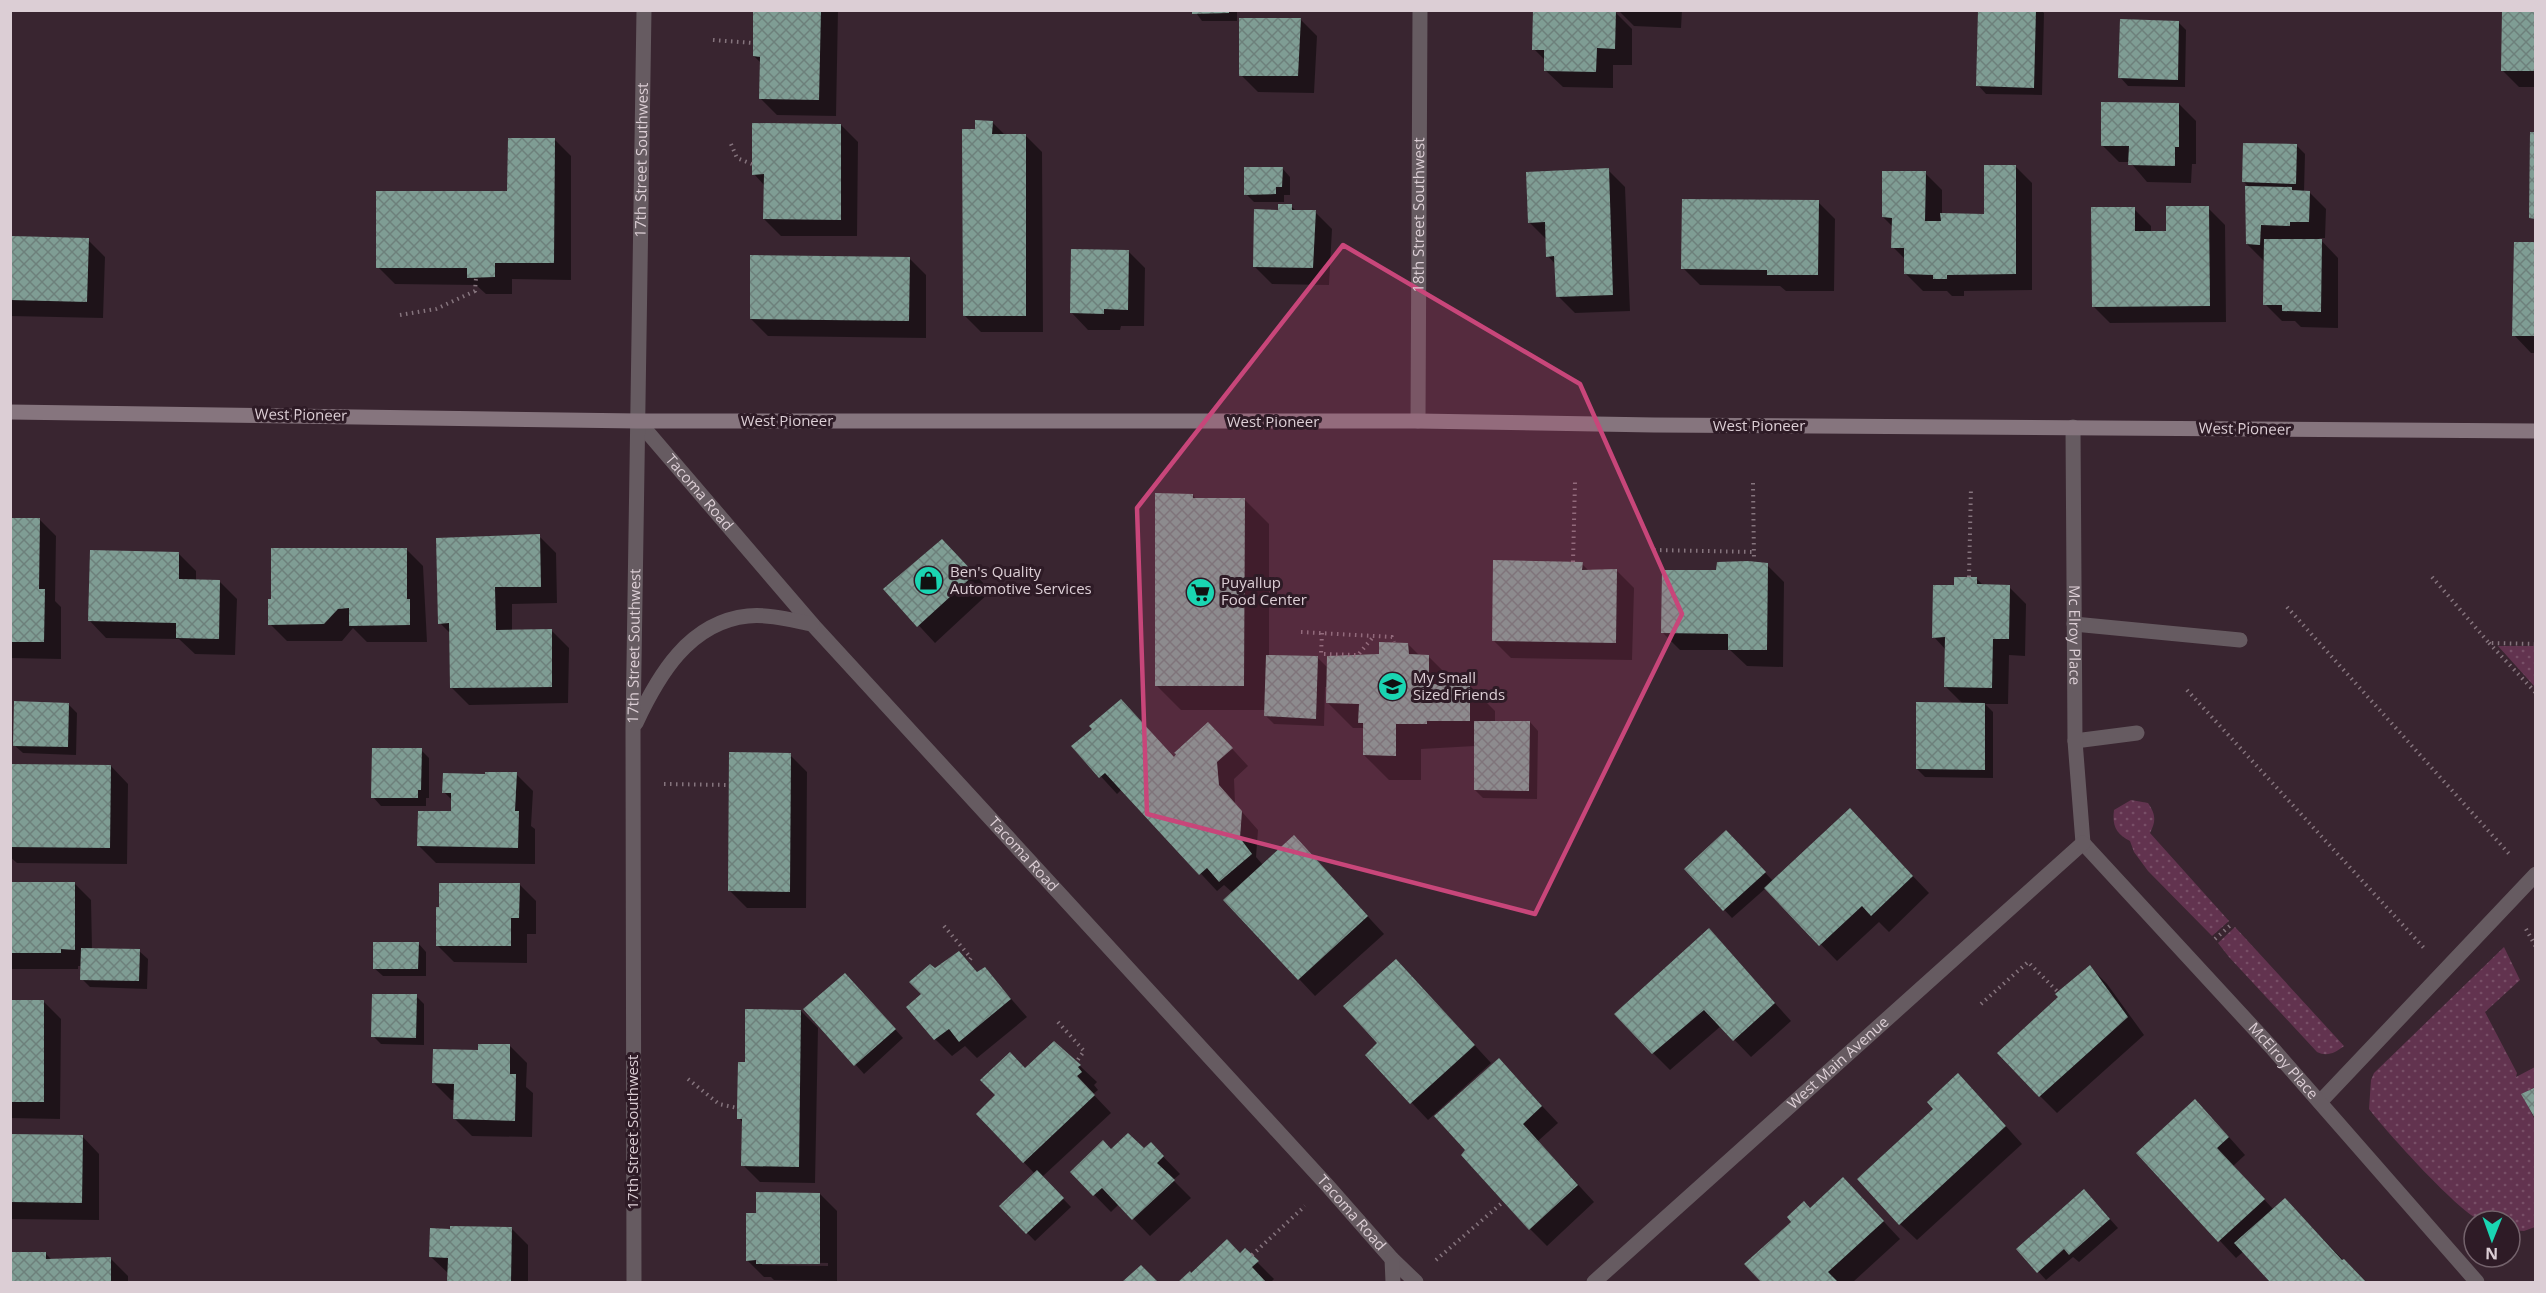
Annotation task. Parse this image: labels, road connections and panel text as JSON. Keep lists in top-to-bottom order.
{
  "streets": {
    "main road": ["West Pioneer"],
    "street": [
      "17th Street Southwest",
      "18th Street Southwest",
      "Tacoma Road",
      "Mc Elroy Place",
      "McElroy Place",
      "West Main Avenue"
    ]
  },
  "crossings": [
    ["17th Street Southwest", "West Pioneer"],
    ["17th Street Southwest", "Tacoma Road"],
    ["18th Street Southwest", "West Pioneer"],
    ["West Pioneer", "Tacoma Road"],
    ["West Pioneer", "Mc Elroy Place"],
    ["Mc Elroy Place", "McElroy Place"],
    ["Mc Elroy Place", "West Main Avenue"],
    ["McElroy Place", "West Main Avenue"]
  ],
  "places": {
    "shop": ["Ben's Quality Automotive Services"],
    "supermarket": ["Puyallup Food Center"],
    "school or university": ["My Small Sized Friends"]
  },
  "north": "bottom"
}
